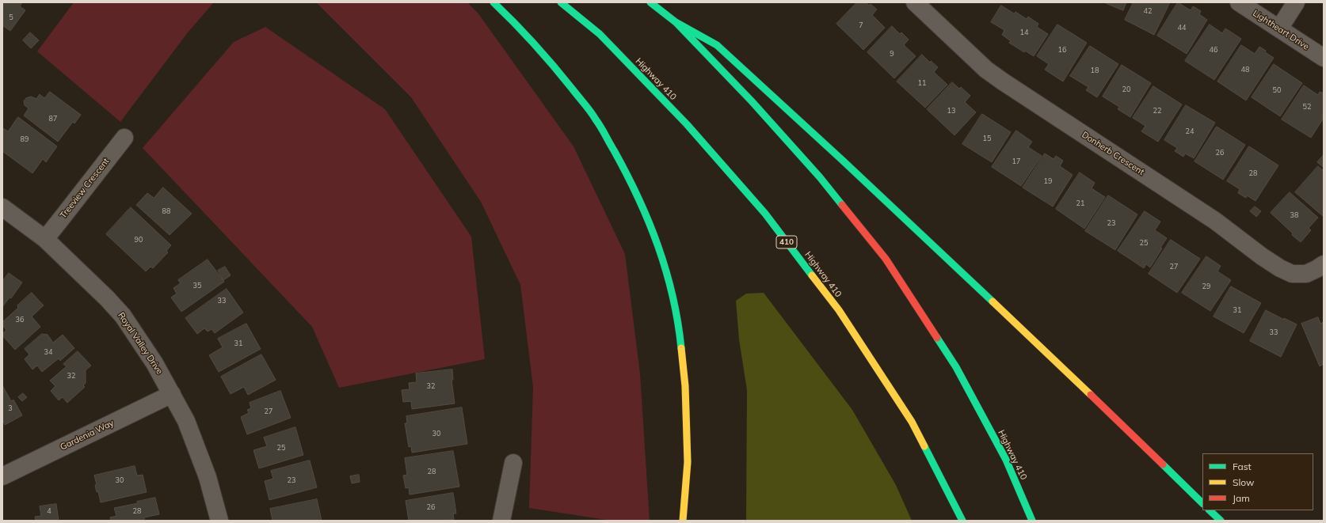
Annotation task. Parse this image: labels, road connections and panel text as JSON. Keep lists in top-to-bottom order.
{
  "streets": {
    "highway": ["Highway 410", "410"],
    "street": [
      "Lightheart Drive",
      "Donherb Crescent",
      "Treeview Crescent",
      "Royal Valley Drive",
      "Gardenia Way"
    ]
  },
  "crossings": [
    ["Treeview Crescent", "Royal Valley Drive"],
    ["Royal Valley Drive", "Gardenia Way"]
  ],
  "house_numbers": [
    "42",
    "5",
    "7",
    "44",
    "14",
    "16",
    "46",
    "9",
    "48",
    "18",
    "11",
    "20",
    "50",
    "52",
    "13",
    "22",
    "87",
    "24",
    "15",
    "89",
    "26",
    "17",
    "28",
    "19",
    "21",
    "88",
    "38",
    "23",
    "90",
    "25",
    "27",
    "35",
    "29",
    "33",
    "31",
    "36",
    "33",
    "31",
    "34",
    "32",
    "32",
    "3",
    "27",
    "30",
    "25",
    "28",
    "30",
    "23",
    "26",
    "4",
    "28"
  ],
  "legend": ["Fast", "Slow", "Jam"]
}
